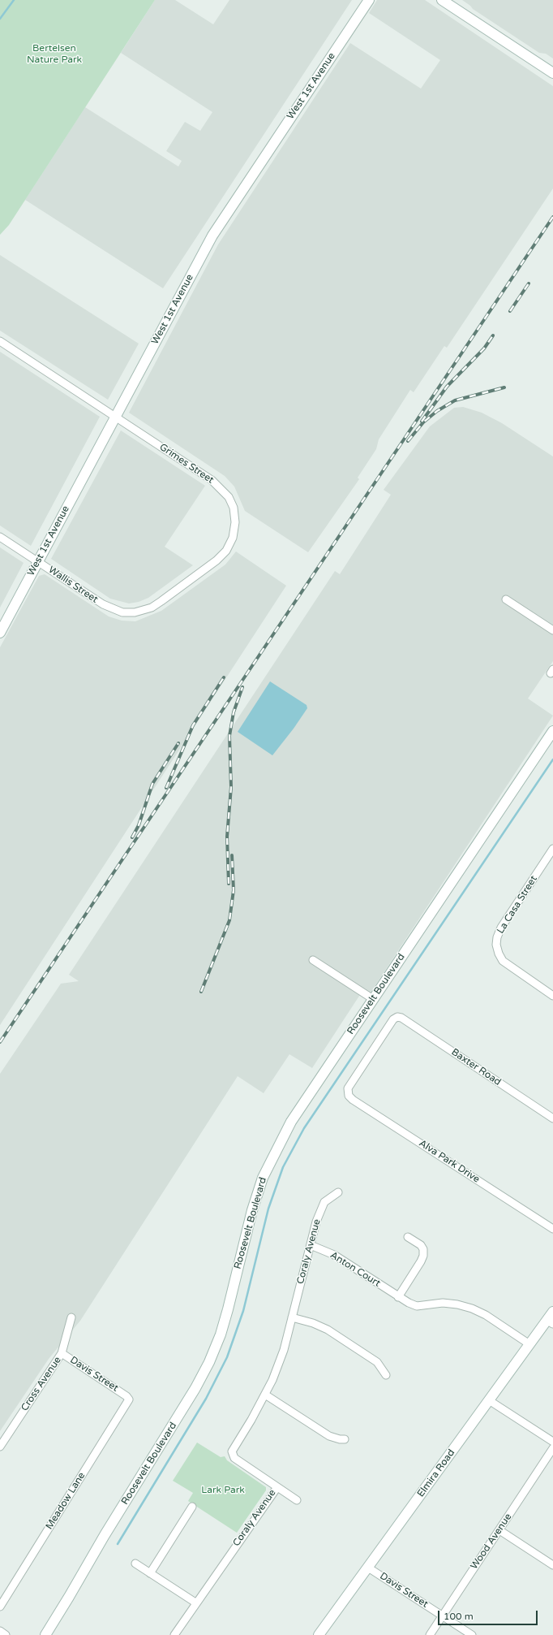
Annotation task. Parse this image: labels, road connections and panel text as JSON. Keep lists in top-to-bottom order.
{
  "streets": {
    "street": [
      "West 1st Avenue",
      "Grimes Street",
      "Wallis Street",
      "La Casa Street",
      "Roosevelt Boulevard",
      "Baxter Road",
      "Alva Park Drive",
      "Coraly Avenue",
      "Anton Court",
      "Davis Street",
      "Cross Avenue",
      "Elmira Road",
      "Meadow Lane",
      "Wood Avenue"
    ]
  },
  "crossings": [
    ["West 1st Avenue", "Grimes Street"],
    ["West 1st Avenue", "Wallis Street"],
    ["Grimes Street", "Wallis Street"],
    ["Baxter Road", "Alva Park Drive"],
    ["Coraly Avenue", "Anton Court"],
    ["Anton Court", "Elmira Road"],
    ["Davis Street", "Cross Avenue"],
    ["Davis Street", "Elmira Road"],
    ["Davis Street", "Meadow Lane"],
    ["Davis Street", "Wood Avenue"]
  ],
  "parks": ["Bertelsen Nature Park", "Lark Park"],
  "scale_bar": "100 m"
}
